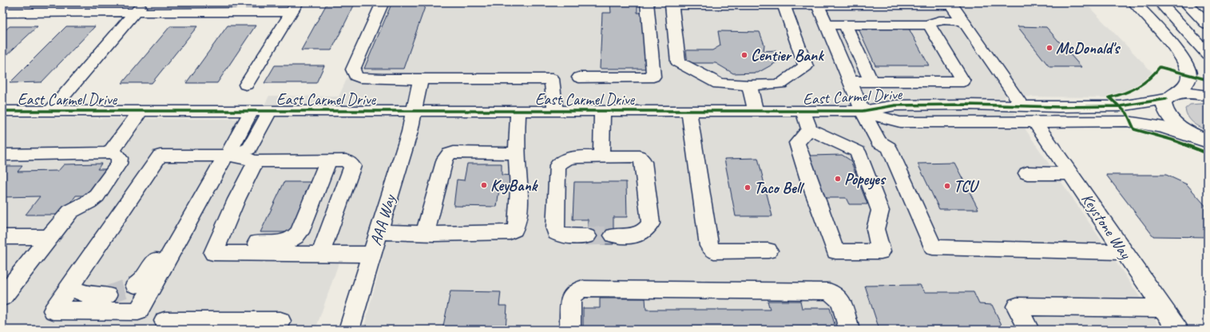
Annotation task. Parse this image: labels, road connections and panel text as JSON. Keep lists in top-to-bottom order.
{
  "streets": {
    "street": ["East Carmel Drive", "AAA Way", "Keystone Way"]
  },
  "crossings": [
    ["East Carmel Drive", "AAA Way"],
    ["East Carmel Drive", "Keystone Way"]
  ],
  "places": [
    "McDonald's",
    "Centier Bank",
    "Popeyes",
    "KeyBank",
    "TCU",
    "Taco Bell"
  ]
}
